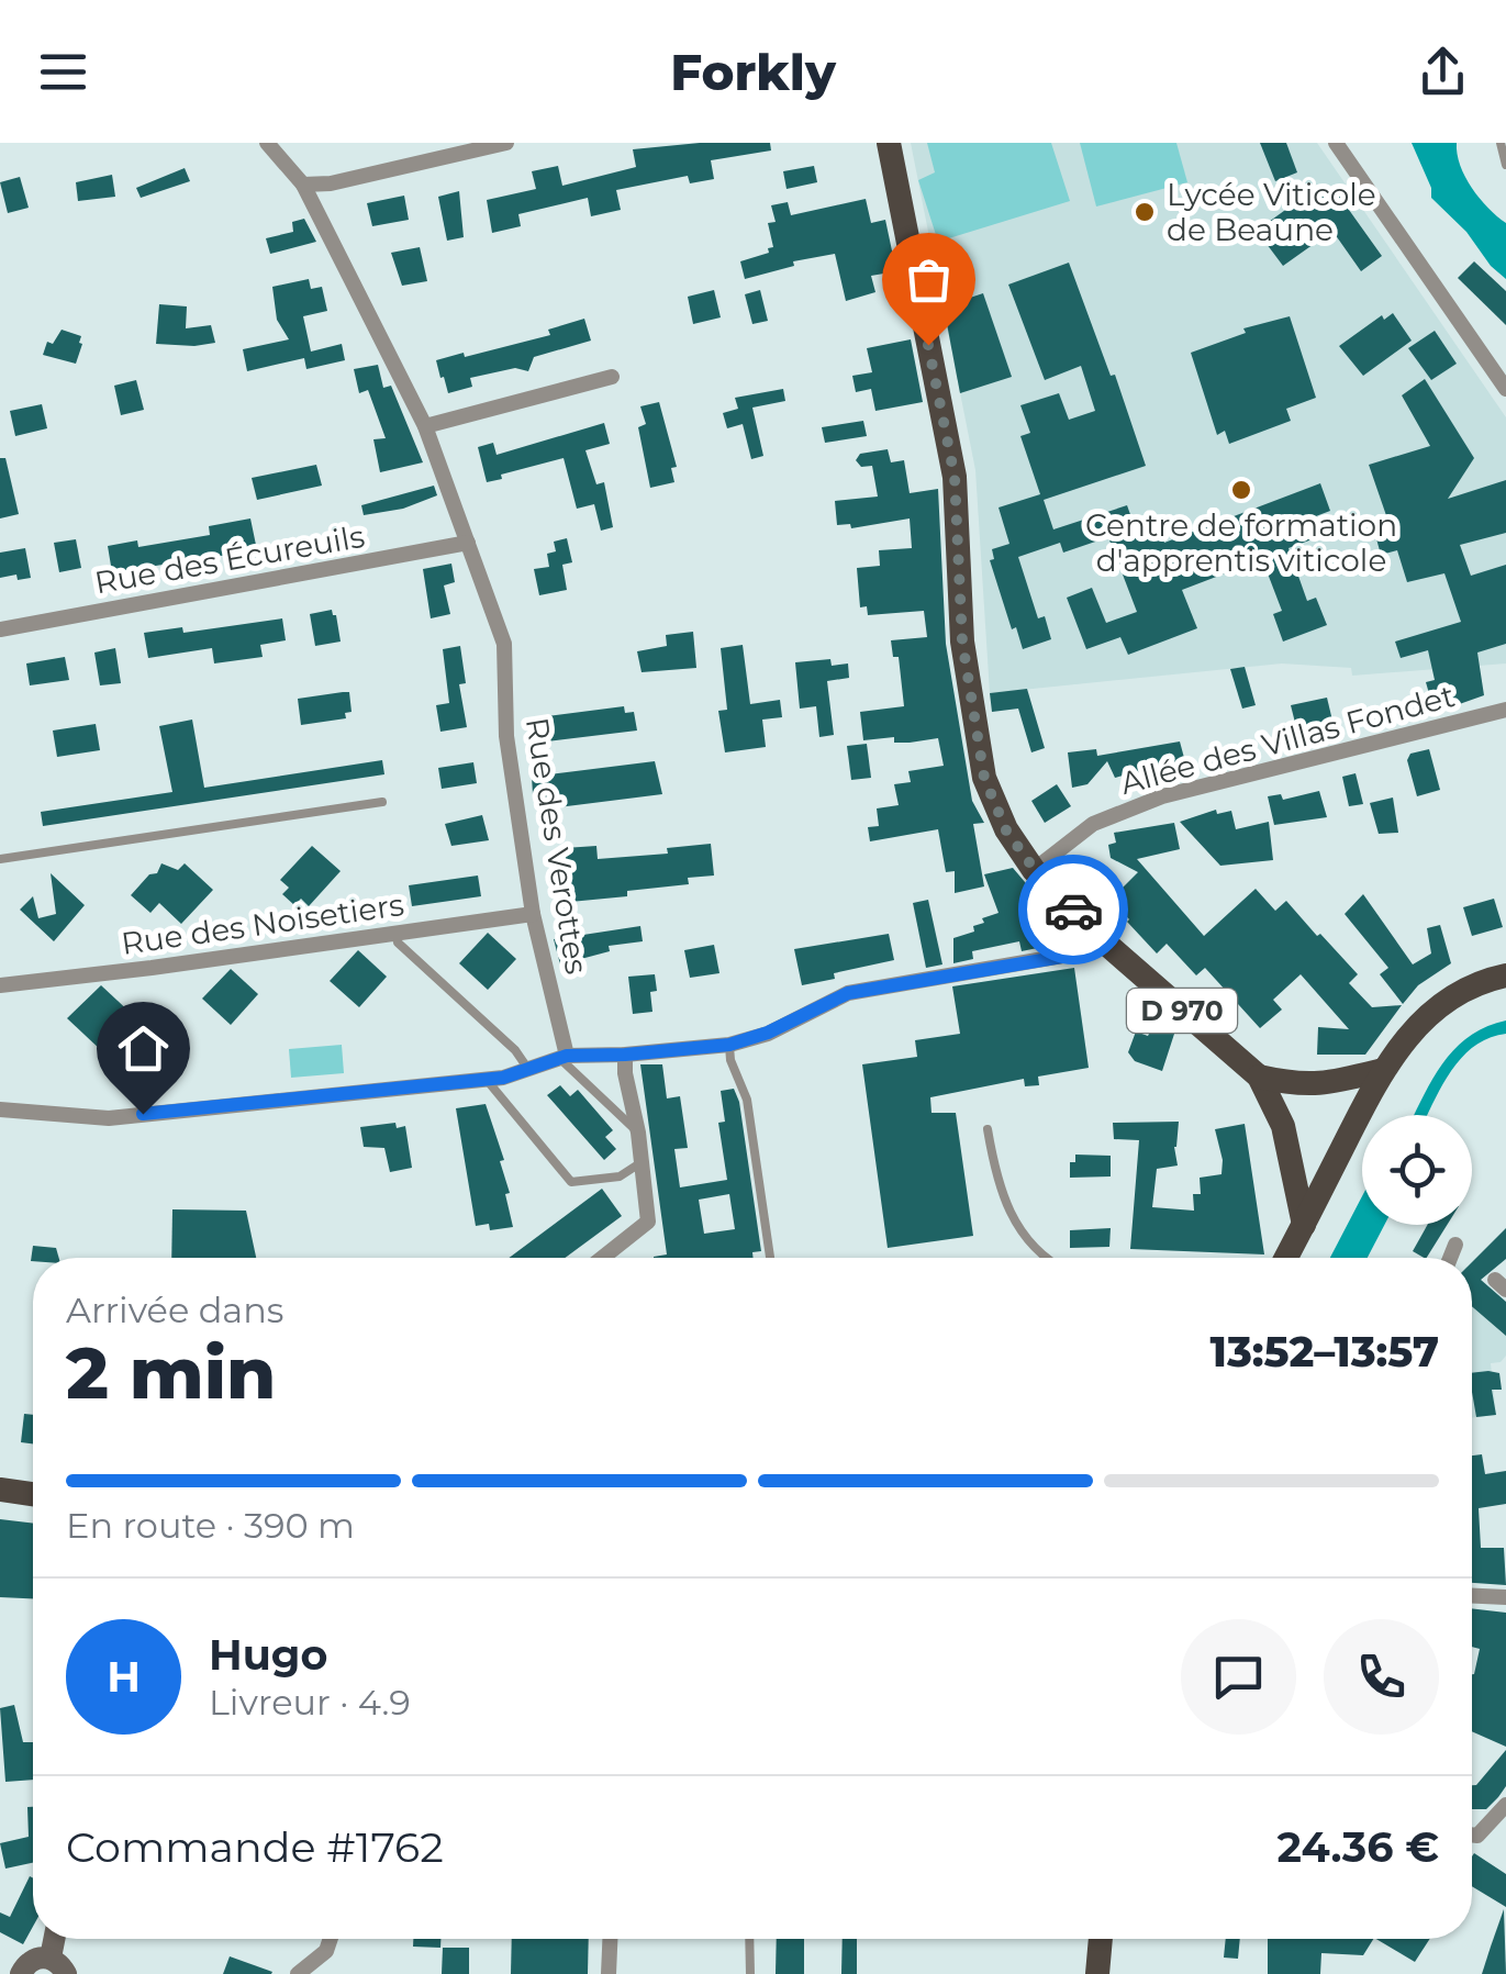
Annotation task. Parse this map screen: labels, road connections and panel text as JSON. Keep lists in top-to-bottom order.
{
  "streets": {
    "main road": ["D 970"],
    "street": [
      "Rue des Écureuils",
      "Allée des Villas Fondet",
      "Rue des Verottes",
      "Rue des Noisetiers"
    ]
  },
  "crossings": [
    ["Rue des Écureuils", "Rue des Verottes"],
    ["Allée des Villas Fondet", "D 970"],
    ["Rue des Verottes", "Rue des Noisetiers"]
  ],
  "places": ["Lycée Viticole de Beaune", "Centre de formation d'apprentis viticole"],
  "page": {
    "header": "Forkly",
    "heading": ["2 min", "Arrivée dans", "13:52–13:57"],
    "panel": [
      "Hugo",
      "Livreur · 4.9",
      "Commande #1762",
      "24.36 €"
    ],
    "bar": "En route · 390 m",
    "round": "H"
  }
}
